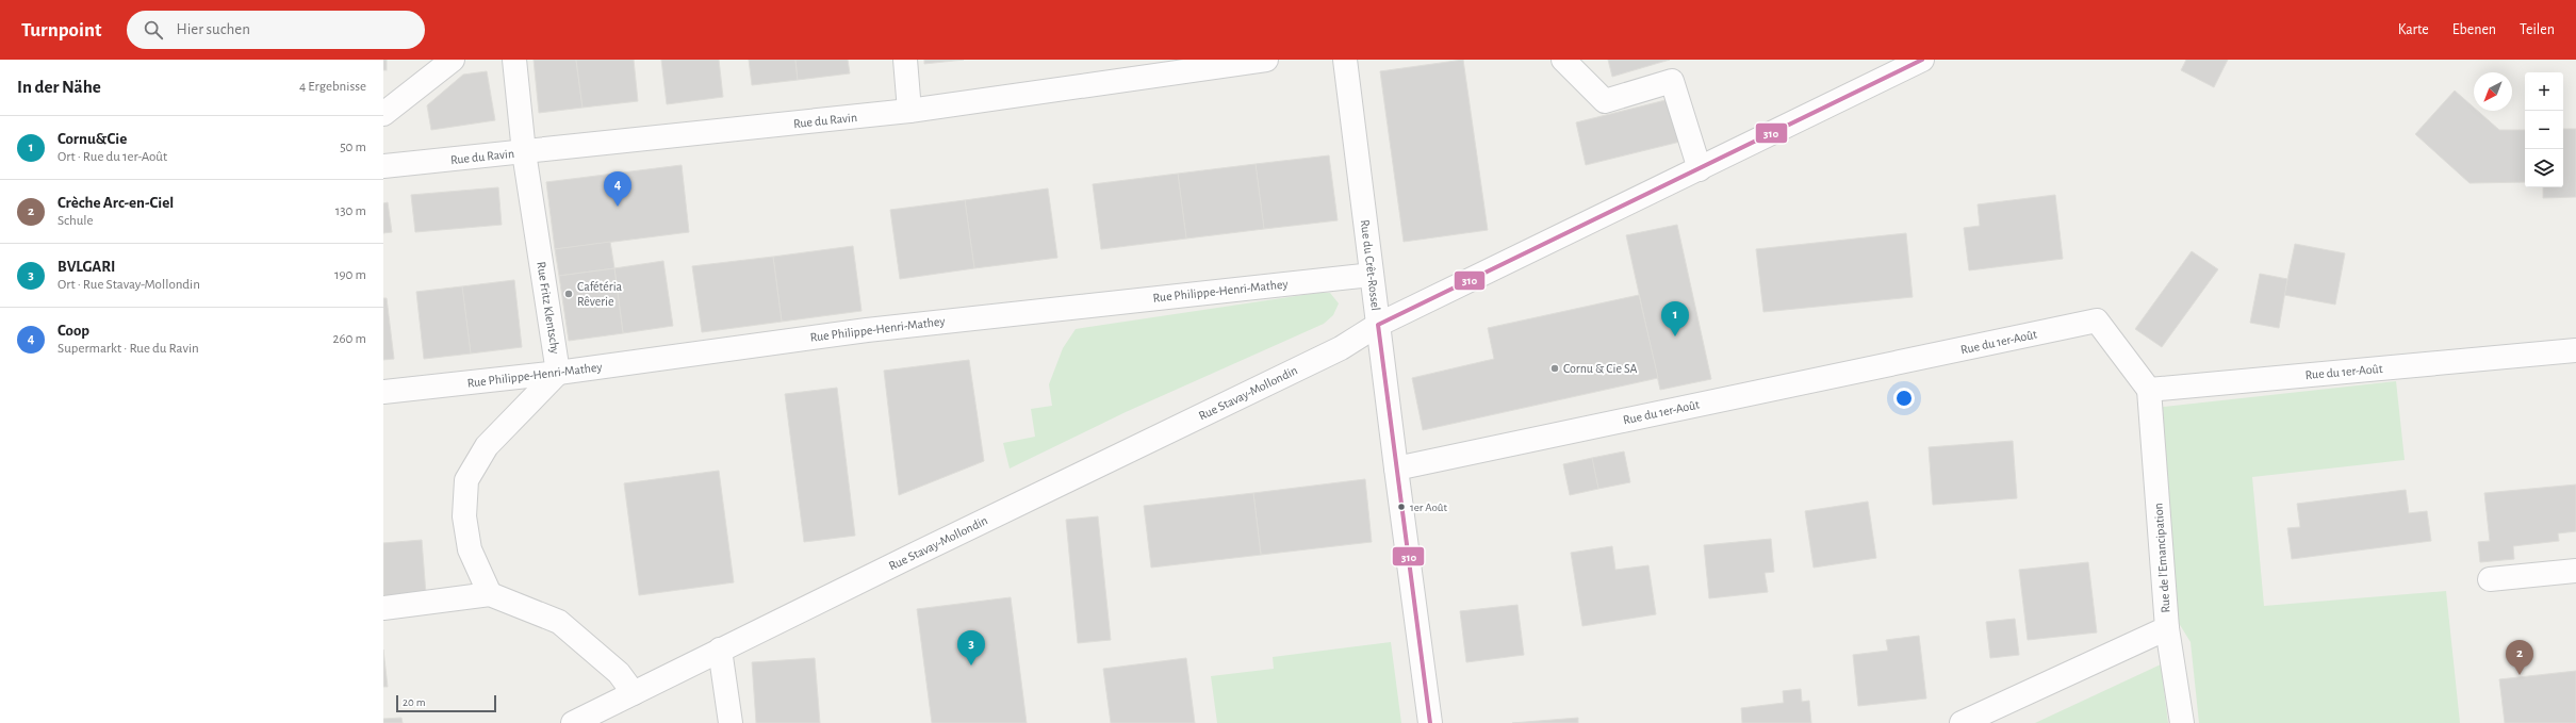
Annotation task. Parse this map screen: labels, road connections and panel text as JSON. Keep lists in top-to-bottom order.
{
  "streets": {
    "street": [
      "Rue du Ravin",
      "Rue du Crêt-Rossel",
      "Rue Philippe-Henri-Mathey",
      "Rue Fritz Klentschy",
      "Rue du 1er-Août",
      "Rue Stavay-Mollondin",
      "Rue de l'Emancipation"
    ]
  },
  "crossings": [
    ["Rue du Ravin", "Rue Fritz Klentschy"],
    ["Rue du Crêt-Rossel", "Rue Philippe-Henri-Mathey"],
    ["Rue du Crêt-Rossel", "Rue du 1er-Août"],
    ["Rue du Crêt-Rossel", "Rue Stavay-Mollondin"],
    ["Rue Philippe-Henri-Mathey", "Rue Fritz Klentschy"],
    ["Rue du 1er-Août", "Rue de l'Emancipation"]
  ],
  "places": ["Cafétéria Rêverie", "Cornu & Cie SA", "1er Août"],
  "lines": ["transit line 310"],
  "scale_bar": "20 m",
  "north": "bottom left",
  "page": {
    "header": "Turnpoint",
    "search": "Hier suchen",
    "nav": ["Karte", "Ebenen", "Teilen"],
    "heading": ["In der Nähe", "4 Ergebnisse"],
    "map_buttons": ["+", "−"],
    "list": [
      {
        "mark": "1",
        "name": "Cornu&Cie",
        "note": "Ort · Rue du 1er-Août",
        "value": "50 m"
      },
      {
        "mark": "2",
        "name": "Crèche Arc-en-Ciel",
        "note": "Schule",
        "value": "130 m"
      },
      {
        "mark": "3",
        "name": "BVLGARI",
        "note": "Ort · Rue Stavay-Mollondin",
        "value": "190 m"
      },
      {
        "mark": "4",
        "name": "Coop",
        "note": "Supermarkt · Rue du Ravin",
        "value": "260 m"
      }
    ],
    "pins": [
      "4",
      "1",
      "3",
      "2"
    ],
    "scale": "20 m"
  }
}
